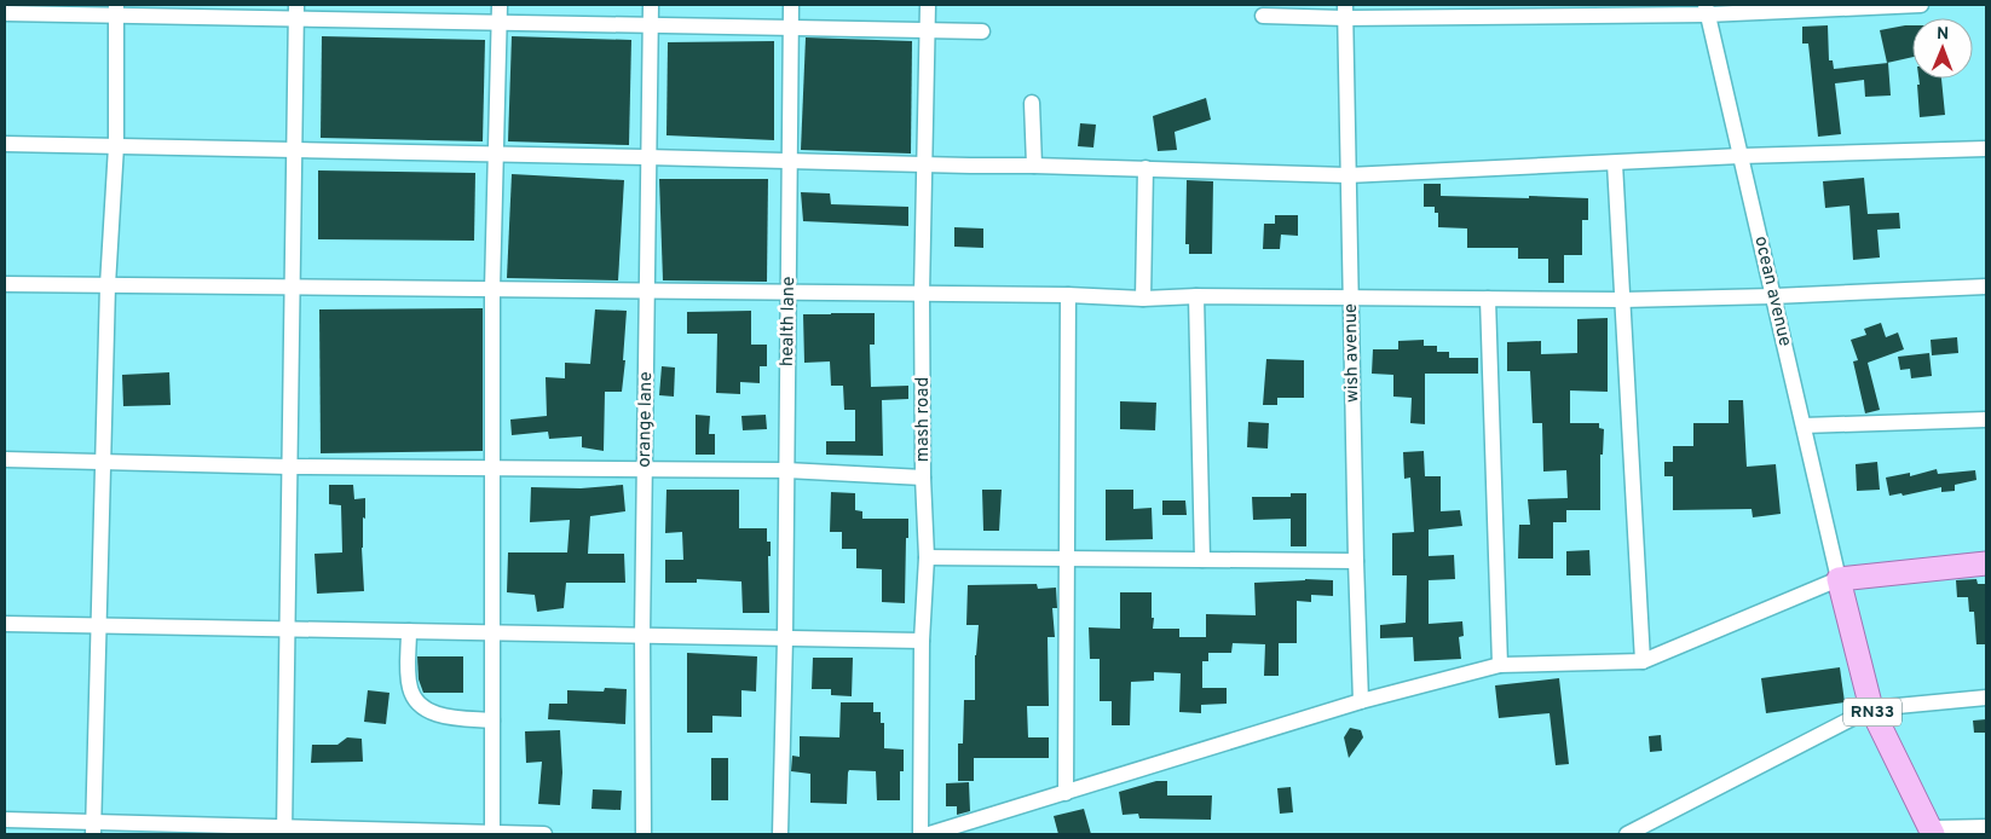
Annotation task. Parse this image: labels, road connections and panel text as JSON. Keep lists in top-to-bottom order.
{
  "streets": {
    "main road": ["RN33"],
    "street": [
      "ocean avenue",
      "health lane",
      "wish avenue",
      "orange lane",
      "mash road"
    ]
  },
  "crossings": [
    ["ocean avenue", "RN33"]
  ],
  "north": "top"
}
